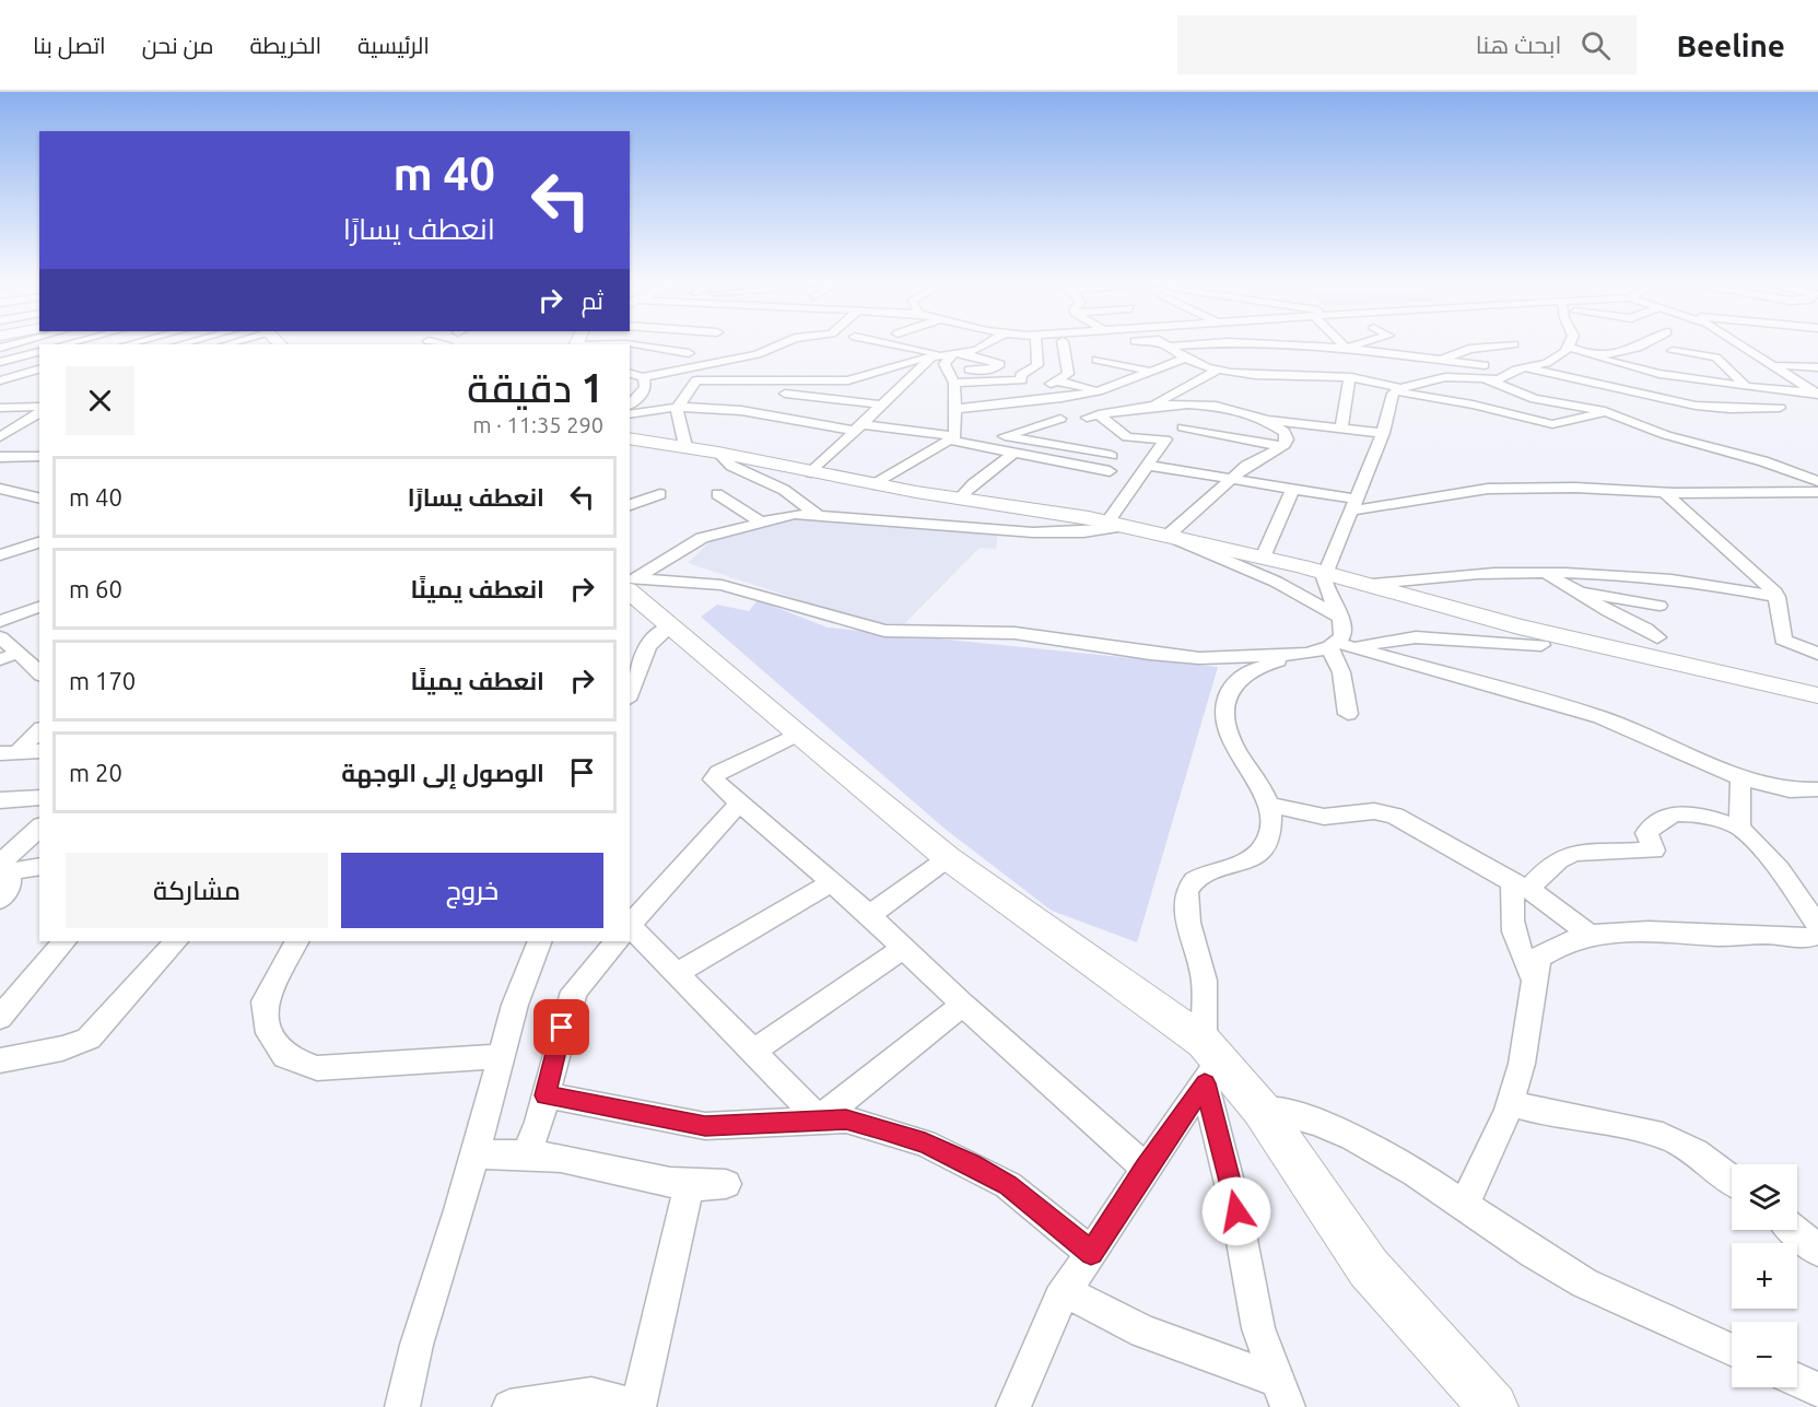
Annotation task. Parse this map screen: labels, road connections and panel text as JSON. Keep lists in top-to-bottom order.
{
  "page": {
    "header": "Beeline",
    "search": "ابحث هنا",
    "nav": [
      "الرئيسية",
      "الخريطة",
      "من نحن",
      "اتصل بنا"
    ],
    "turn": ["40 m", "انعطف يسارًا"],
    "then": "ثم",
    "heading": ["1 دقيقة", "290 m · 11:35"],
    "list": [
      {
        "name": "انعطف يسارًا",
        "value": "40 m"
      },
      {
        "name": "انعطف يمينًا",
        "value": "60 m"
      },
      {
        "name": "انعطف يمينًا",
        "value": "170 m"
      },
      {
        "name": "الوصول إلى الوجهة",
        "value": "20 m"
      }
    ],
    "buttons": ["خروج", "مشاركة"],
    "map_buttons": ["+", "−"]
  }
}
